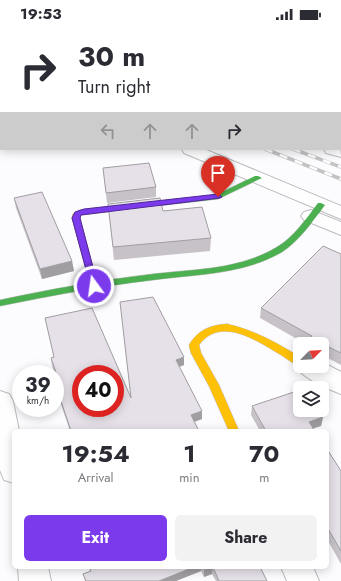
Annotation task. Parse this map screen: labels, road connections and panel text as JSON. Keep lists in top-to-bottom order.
{
  "north": "top right",
  "page": {
    "status": "19:53",
    "turn": ["30 m", "Turn right"],
    "speed": "39 km/h",
    "limit": "40",
    "eta": [
      "19:54",
      "Arrival",
      "1",
      "min",
      "70",
      "m"
    ],
    "buttons": ["Exit", "Share"]
  }
}
